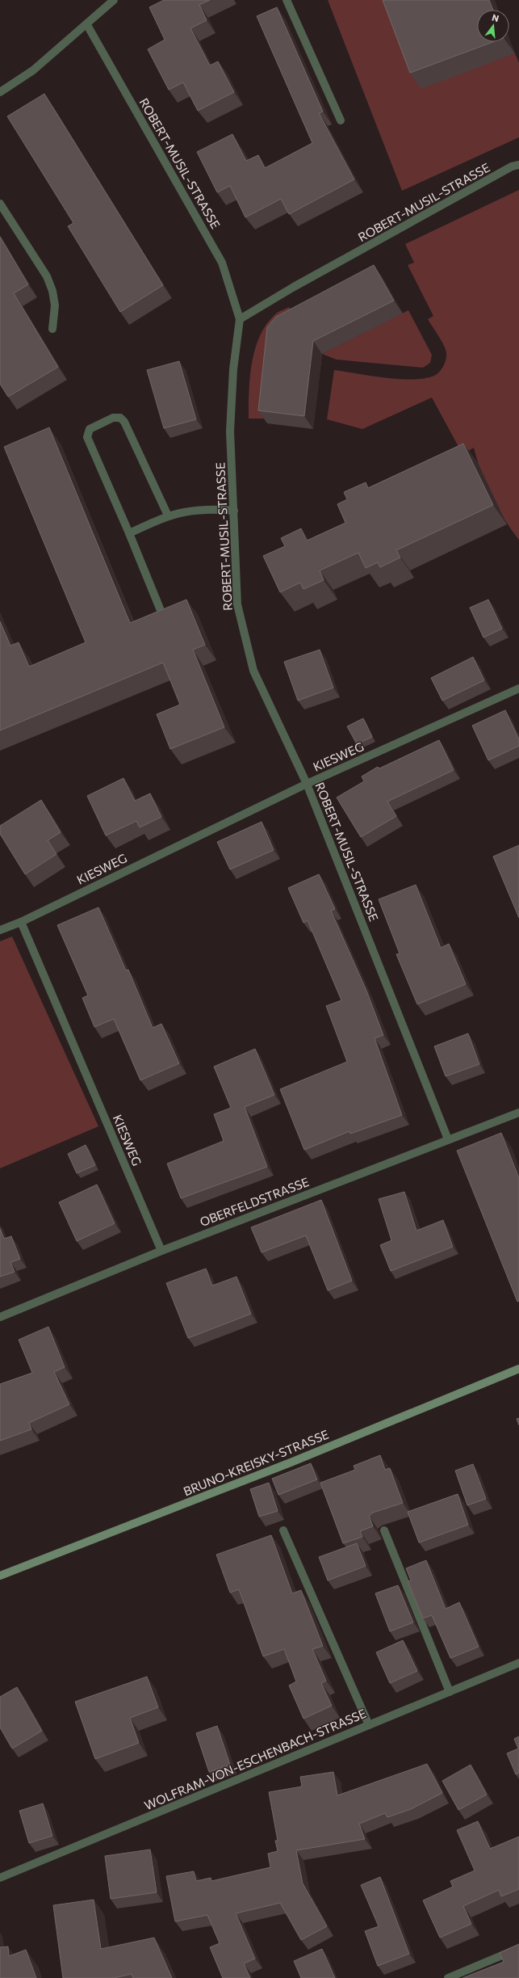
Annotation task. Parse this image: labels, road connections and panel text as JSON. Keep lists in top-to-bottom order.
{
  "streets": {
    "street": [
      "ROBERT-MUSIL-STRASSE",
      "KIESWEG",
      "OBERFELDSTRASSE",
      "BRUNO-KREISKY-STRASSE",
      "WOLFRAM-VON-ESCHENBACH-STRASSE"
    ]
  },
  "crossings": [
    ["ROBERT-MUSIL-STRASSE", "KIESWEG"],
    ["ROBERT-MUSIL-STRASSE", "OBERFELDSTRASSE"],
    ["KIESWEG", "OBERFELDSTRASSE"]
  ],
  "north": "top"
}
